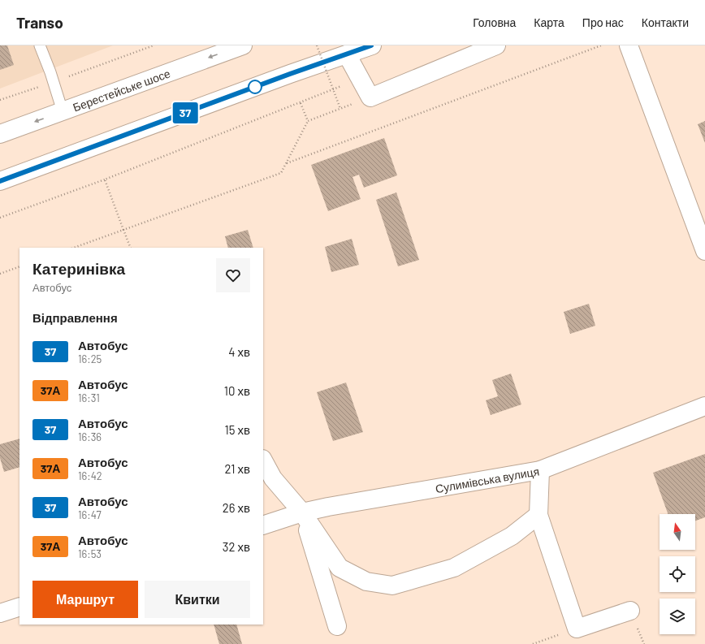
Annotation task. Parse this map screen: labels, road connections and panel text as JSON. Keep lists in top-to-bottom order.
{
  "streets": {
    "main road": ["Берестейське шосе", "Сулимівська вулиця"]
  },
  "lines": ["bus line 37"],
  "north": "top",
  "page": {
    "header": "Transo",
    "nav": [
      "Головна",
      "Карта",
      "Про нас",
      "Контакти"
    ],
    "on_map": "37",
    "heading": [
      ["Катеринівка", "Автобус"],
      "Відправлення"
    ],
    "list": [
      {
        "mark": "37",
        "name": "Автобус",
        "note": "16:25",
        "value": "4 хв"
      },
      {
        "mark": "37А",
        "name": "Автобус",
        "note": "16:31",
        "value": "10 хв"
      },
      {
        "mark": "37",
        "name": "Автобус",
        "note": "16:36",
        "value": "15 хв"
      },
      {
        "mark": "37А",
        "name": "Автобус",
        "note": "16:42",
        "value": "21 хв"
      },
      {
        "mark": "37",
        "name": "Автобус",
        "note": "16:47",
        "value": "26 хв"
      },
      {
        "mark": "37А",
        "name": "Автобус",
        "note": "16:53",
        "value": "32 хв"
      }
    ],
    "buttons": ["Маршрут", "Квитки"]
  }
}
